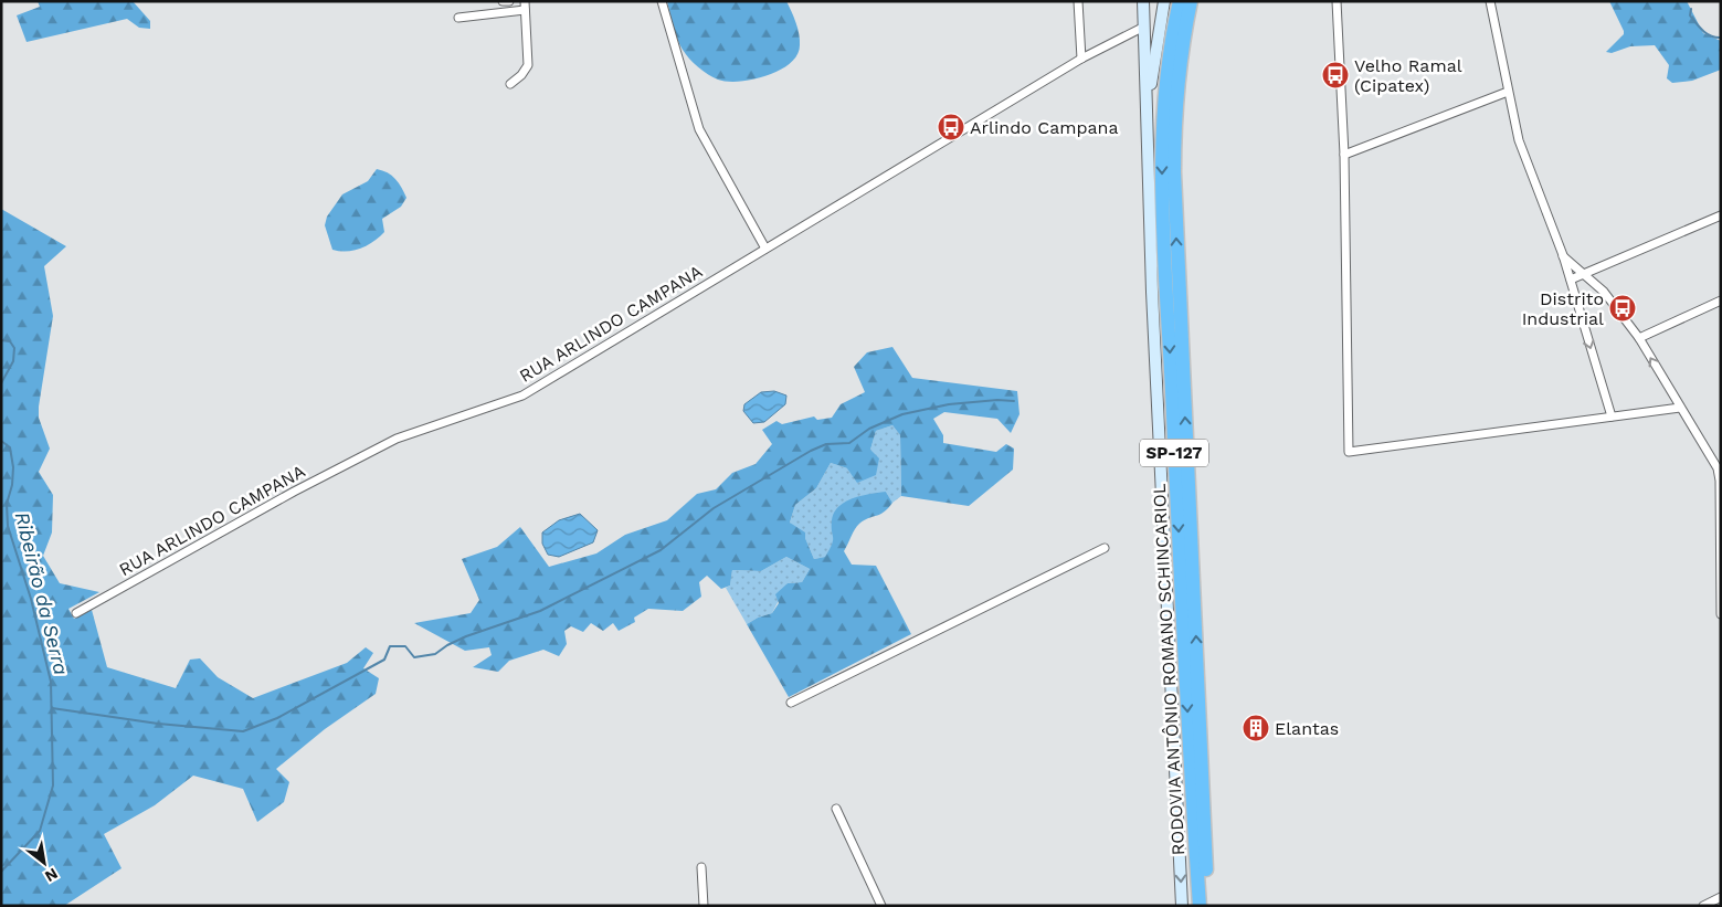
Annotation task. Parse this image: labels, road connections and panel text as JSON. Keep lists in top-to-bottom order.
{
  "streets": {
    "highway": ["SP-127", "RODOVIA ANTÔNIO ROMANO SCHINCARIOL"],
    "street": ["RUA ARLINDO CAMPANA"]
  },
  "water": ["Ribeirão da Serra"],
  "places": {
    "bus stop": ["Velho Ramal (Cipatex)", "Arlindo Campana", "Distrito Industrial"],
    "building": ["Elantas"]
  },
  "north": "bottom right"
}
